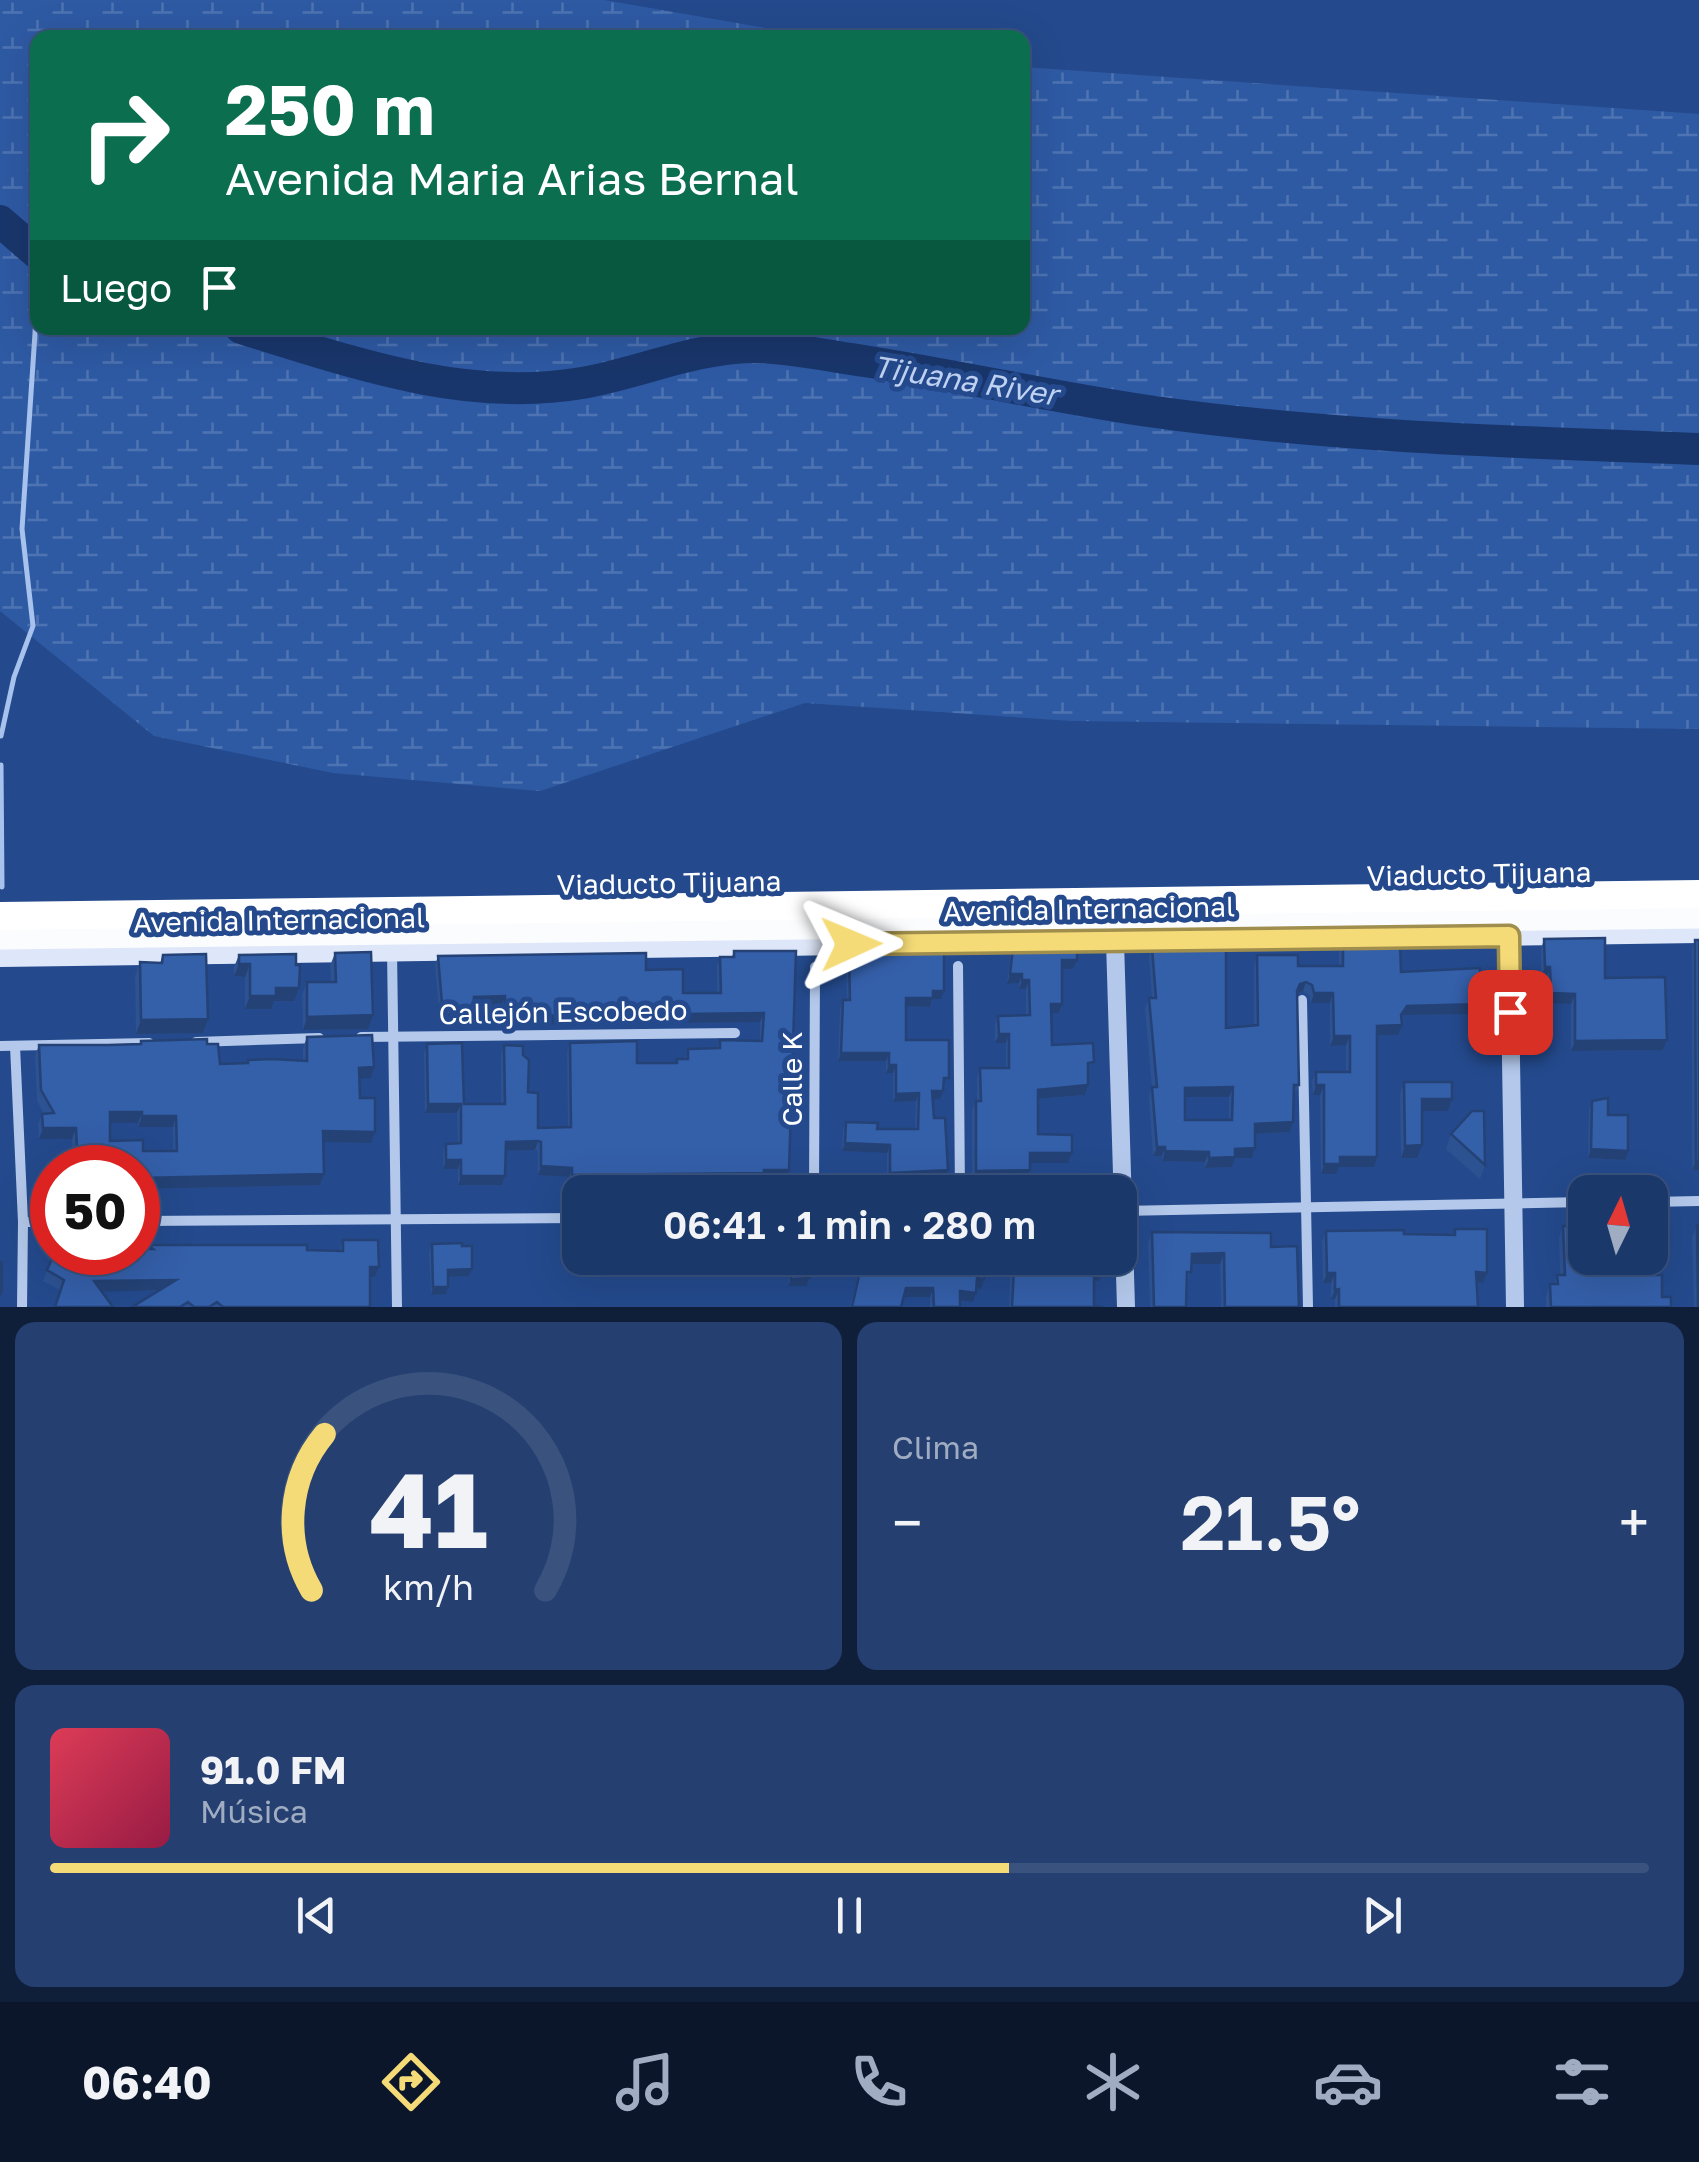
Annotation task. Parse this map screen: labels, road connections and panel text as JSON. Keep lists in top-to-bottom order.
{
  "streets": {
    "highway": ["Viaducto Tijuana", "Avenida Internacional"],
    "street": ["Callejón Escobedo", "Calle K"]
  },
  "water": ["Tijuana River"],
  "north": "top",
  "page": {
    "turn": ["250 m", "Avenida Maria Arias Bernal"],
    "then": "Luego",
    "limit": "50",
    "trip": "06:41 · 1 min · 280 m",
    "tile": "Clima",
    "heat": ["−", "21.5°", "+"],
    "song": ["91.0 FM", "Música"],
    "tabs": "06:40",
    "gauge": ["41", "km/h"]
  }
}
